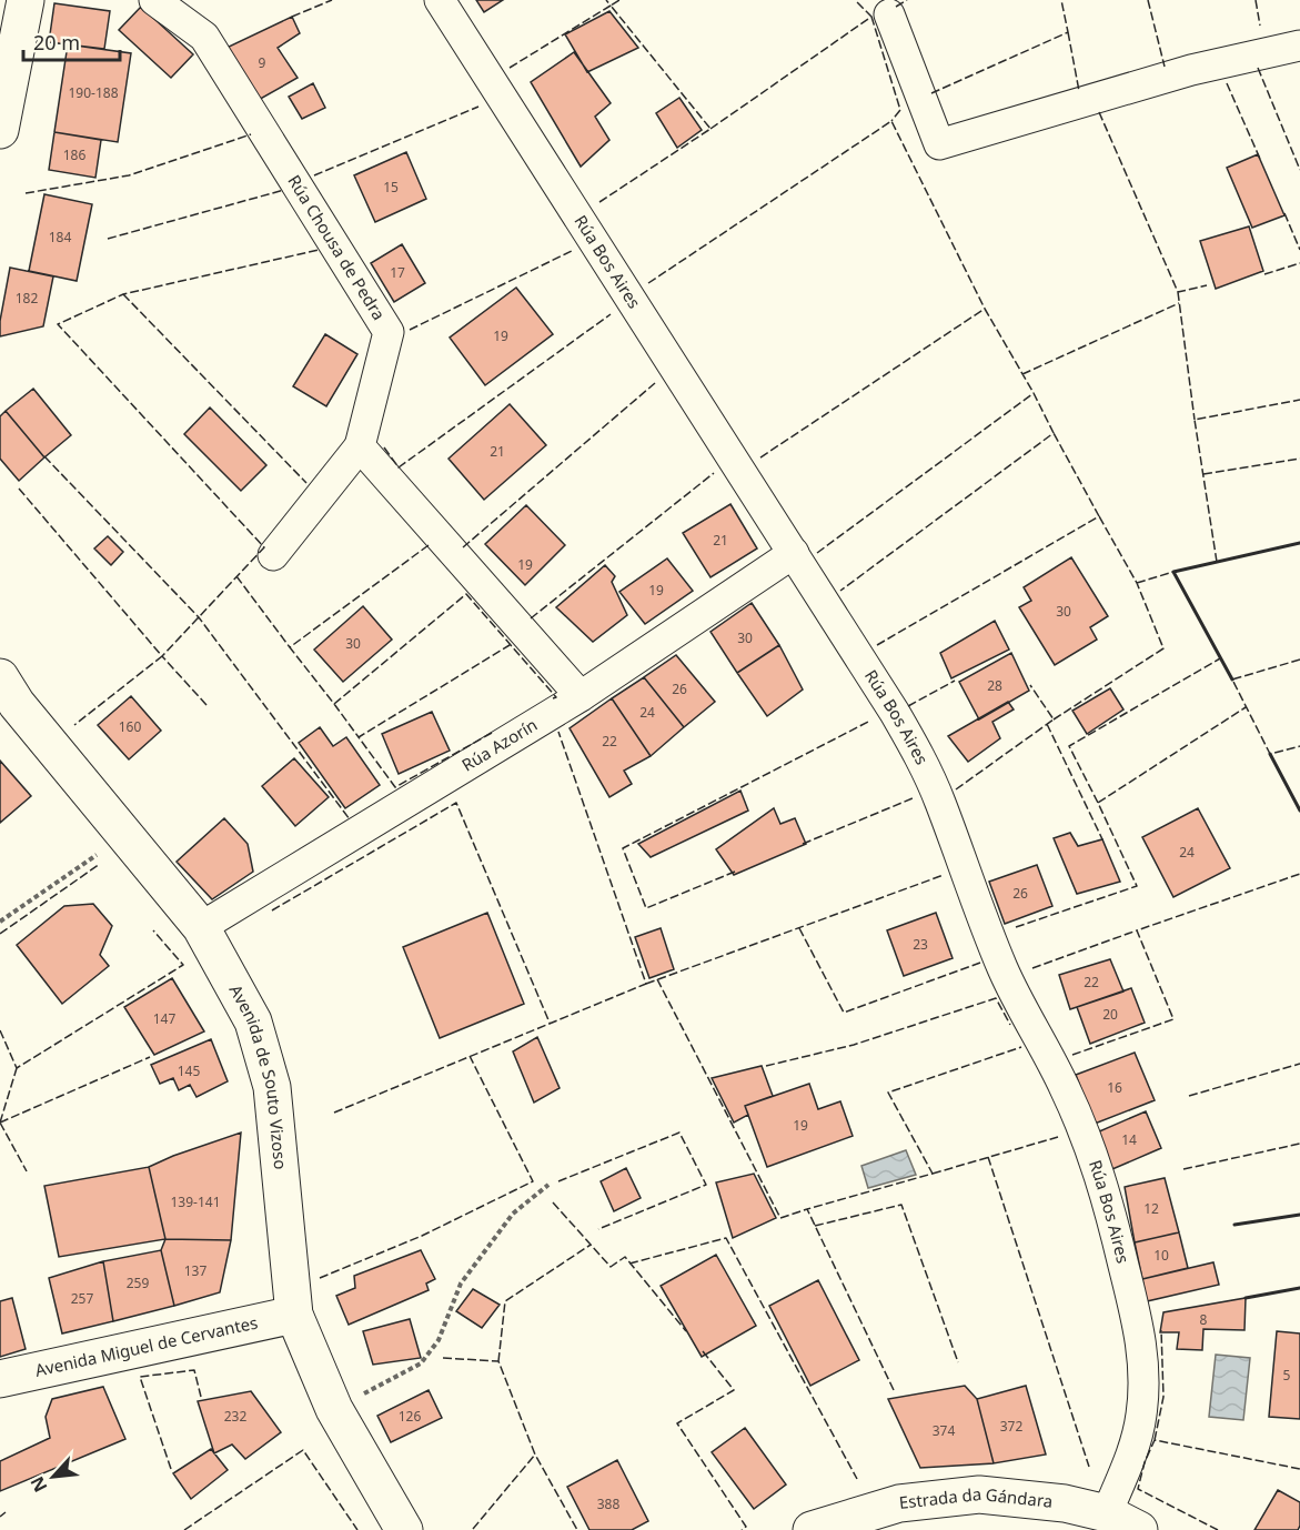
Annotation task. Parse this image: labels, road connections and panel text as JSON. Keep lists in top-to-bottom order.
{
  "streets": {
    "street": [
      "Rúa Chousa de Pedra",
      "Rúa Bos Aires",
      "Rúa Azorín",
      "Avenida de Souto Vizoso",
      "Avenida Miguel de Cervantes",
      "Estrada da Gándara"
    ]
  },
  "crossings": [
    ["Rúa Bos Aires", "Rúa Azorín"],
    ["Rúa Bos Aires", "Estrada da Gándara"],
    ["Rúa Azorín", "Avenida de Souto Vizoso"],
    ["Avenida de Souto Vizoso", "Avenida Miguel de Cervantes"]
  ],
  "house_numbers": [
    "9",
    "190-188",
    "186",
    "15",
    "184",
    "17",
    "182",
    "19",
    "21",
    "21",
    "19",
    "19",
    "30",
    "30",
    "30",
    "28",
    "26",
    "24",
    "160",
    "22",
    "24",
    "26",
    "23",
    "22",
    "20",
    "147",
    "145",
    "16",
    "19",
    "14",
    "139-141",
    "12",
    "10",
    "137",
    "259",
    "257",
    "8",
    "5",
    "232",
    "126",
    "372",
    "374",
    "388"
  ],
  "scale_bar": "20 m",
  "north": "bottom left"
}
